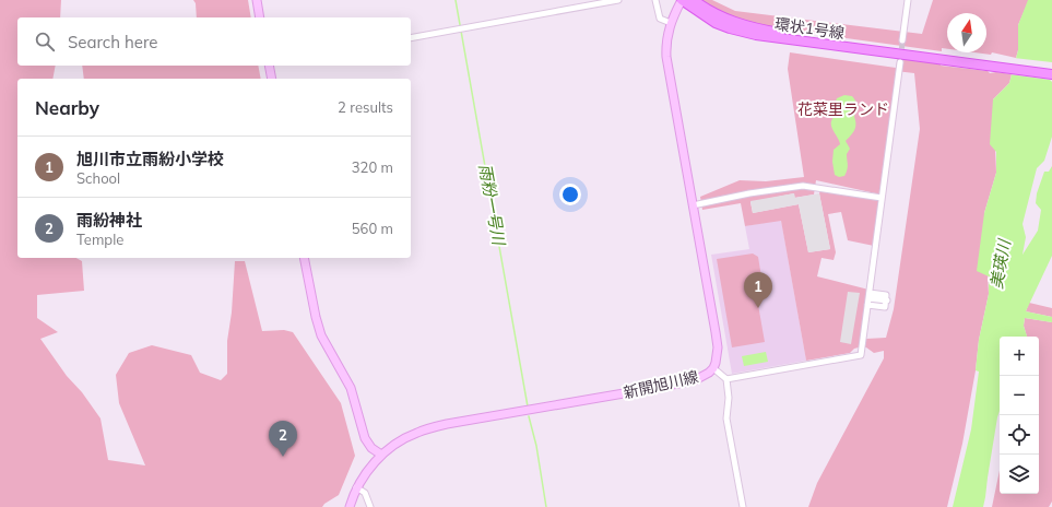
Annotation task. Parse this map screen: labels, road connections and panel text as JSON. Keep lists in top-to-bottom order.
{
  "streets": {
    "main road": ["環状1号線", "新開旭川線"]
  },
  "crossings": [
    ["環状1号線", "新開旭川線"]
  ],
  "water": ["雨粉一号川", "美瑛川"],
  "parks": ["花菜里ランド"],
  "north": "top",
  "page": {
    "search": "Search here",
    "heading": ["Nearby", "2 results"],
    "list": [
      {
        "mark": "1",
        "name": "旭川市立雨紛小学校",
        "note": "School",
        "value": "320 m"
      },
      {
        "mark": "2",
        "name": "雨紛神社",
        "note": "Temple",
        "value": "560 m"
      }
    ],
    "pins": ["1", "2"],
    "map_buttons": ["+", "−"]
  }
}
